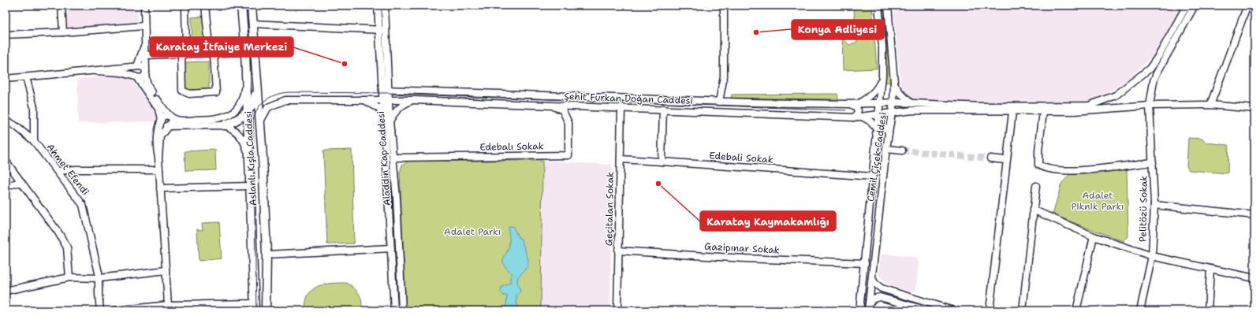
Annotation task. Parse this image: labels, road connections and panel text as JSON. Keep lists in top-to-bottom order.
{
  "streets": {
    "main road": ["Aslanlı Kışla Caddesi"],
    "street": [
      "Şehit Furkan Doğan Caddesi",
      "Edebalı Sokak",
      "Cemil Çiçek Caddesi",
      "Edebali Sokak",
      "Aladdin Kap Caddesi",
      "Ahmet Efendi",
      "Geçitalan Sokak",
      "Pelitözü Sokak",
      "Gazipınar Sokak"
    ]
  },
  "crossings": [
    ["Şehit Furkan Doğan Caddesi", "Edebalı Sokak"],
    ["Şehit Furkan Doğan Caddesi", "Cemil Çiçek Caddesi"],
    ["Şehit Furkan Doğan Caddesi", "Aslanlı Kışla Caddesi"],
    ["Şehit Furkan Doğan Caddesi", "Aladdin Kap Caddesi"],
    ["Şehit Furkan Doğan Caddesi", "Geçitalan Sokak"],
    ["Edebalı Sokak", "Aladdin Kap Caddesi"],
    ["Cemil Çiçek Caddesi", "Edebali Sokak"],
    ["Cemil Çiçek Caddesi", "Gazipınar Sokak"],
    ["Edebali Sokak", "Geçitalan Sokak"],
    ["Geçitalan Sokak", "Gazipınar Sokak"]
  ],
  "parks": ["Adalet Piknik Parkı", "Adalet Parkı"],
  "places": ["Konya Adliyesi", "Karatay İtfaiye Merkezi", "Karatay Kaymakamlığı"]
}
